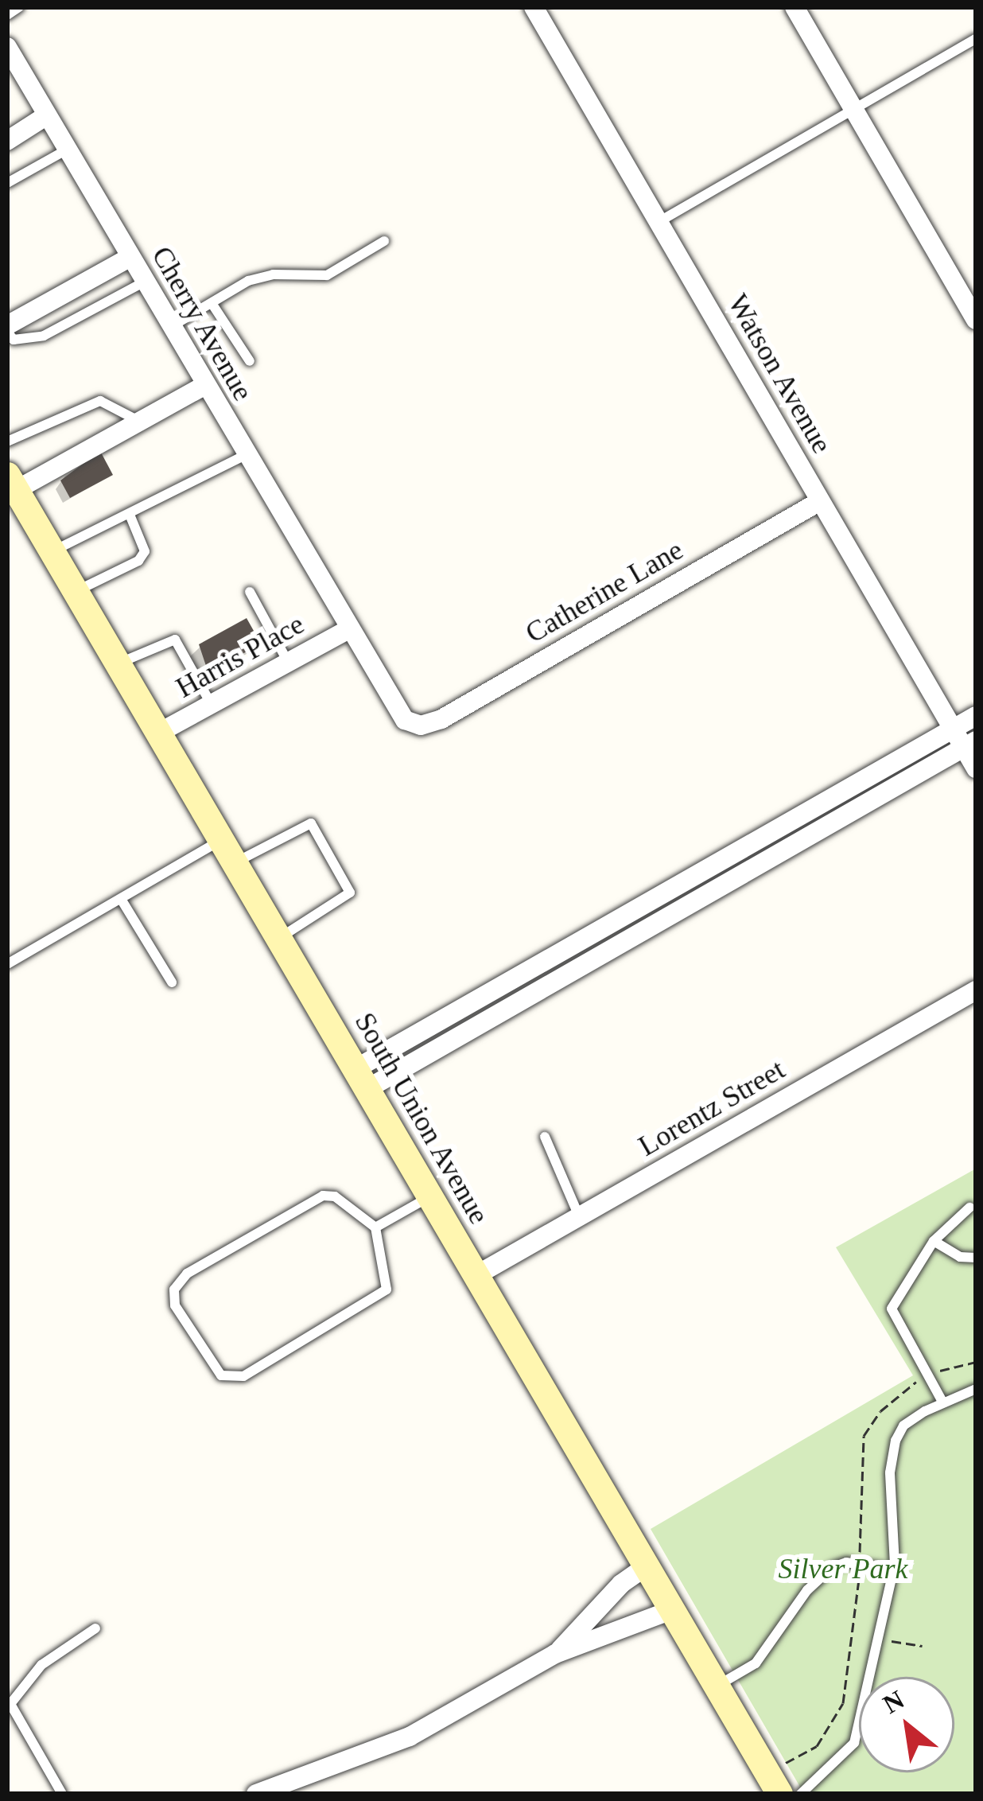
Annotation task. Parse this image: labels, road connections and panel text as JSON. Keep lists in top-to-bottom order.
{
  "streets": {
    "main road": ["South Union Avenue"],
    "street": [
      "Cherry Avenue",
      "Watson Avenue",
      "Catherine Lane",
      "Harris Place",
      "Lorentz Street"
    ]
  },
  "crossings": [
    ["Cherry Avenue", "Catherine Lane"],
    ["Cherry Avenue", "Harris Place"],
    ["Watson Avenue", "Catherine Lane"],
    ["Harris Place", "South Union Avenue"],
    ["Lorentz Street", "South Union Avenue"]
  ],
  "parks": ["Silver Park"],
  "north": "top left"
}
